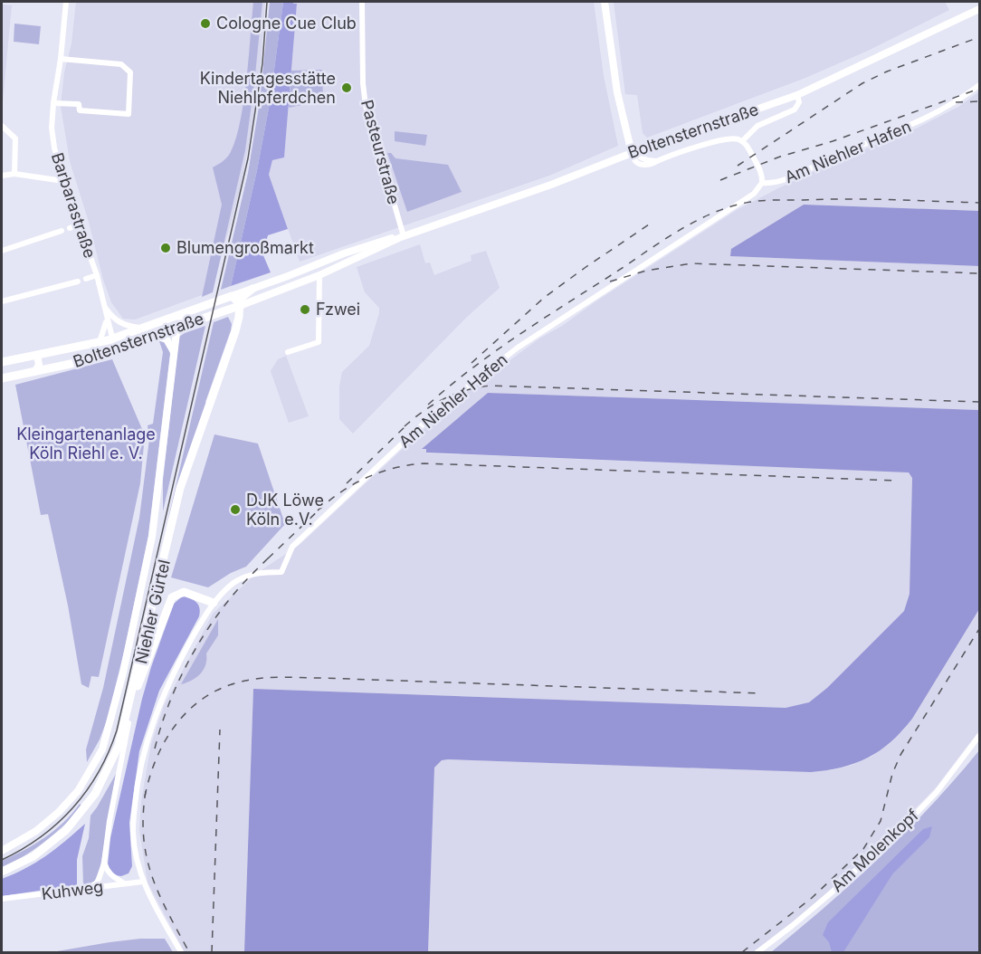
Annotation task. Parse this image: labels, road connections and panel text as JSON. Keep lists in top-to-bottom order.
{
  "streets": {
    "main road": ["Boltensternstraße", "Niehler Gürtel"],
    "street": [
      "Pasteurstraße",
      "Am Niehler Hafen",
      "Barbarastraße",
      "Am Molenkopf",
      "Kuhweg"
    ]
  },
  "crossings": [
    ["Boltensternstraße", "Pasteurstraße"],
    ["Boltensternstraße", "Barbarastraße"],
    ["Boltensternstraße", "Niehler Gürtel"],
    ["Am Niehler Hafen", "Kuhweg"]
  ],
  "parks": ["Kleingartenanlage Köln Riehl e. V."],
  "places": [
    "Cologne Cue Club",
    "Kindertagesstätte Niehlpferdchen",
    "Blumengroßmarkt",
    "Fzwei",
    "DJK Löwe Köln e.V."
  ]
}
